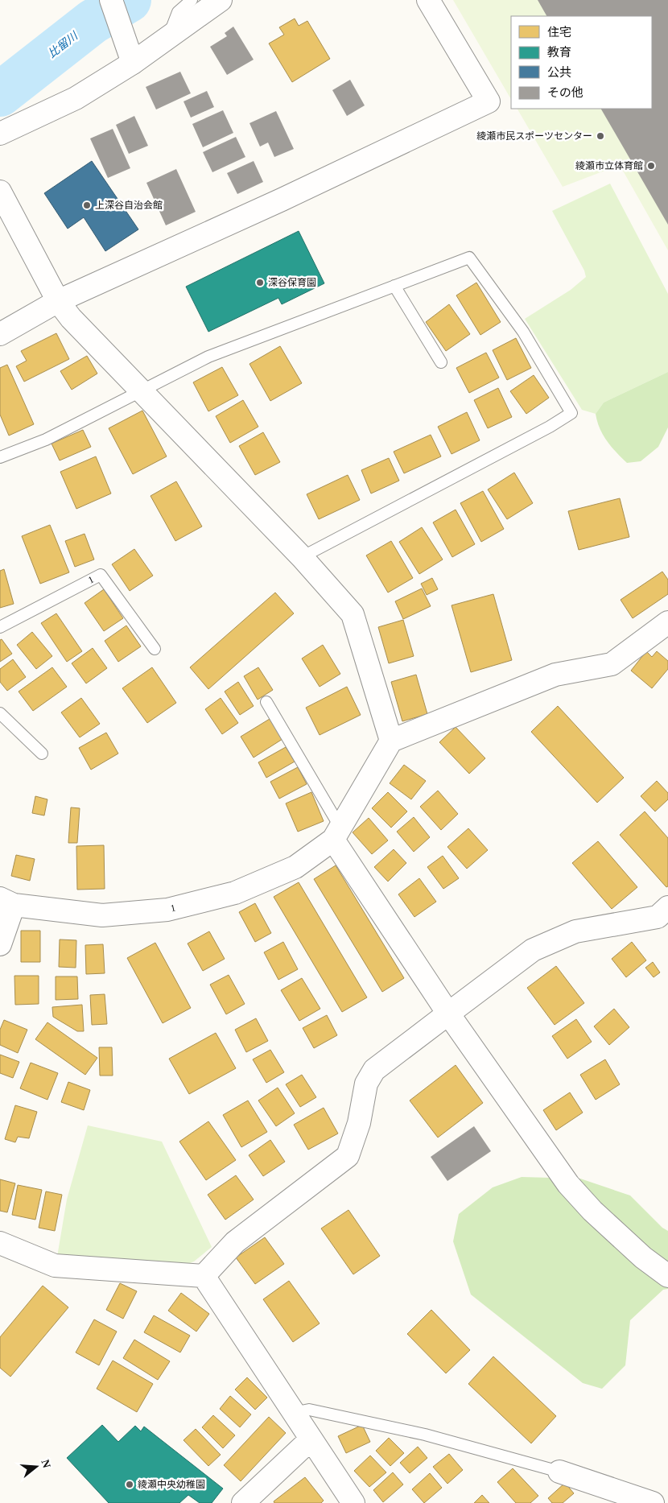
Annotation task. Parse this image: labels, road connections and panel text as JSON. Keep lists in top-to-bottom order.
{
  "streets": {
    "street": ["1"]
  },
  "water": ["比留川"],
  "places": [
    "綾瀬市民スポーツセンター",
    "綾瀬市立体育館",
    "上深谷自治会館",
    "深谷保育園",
    "綾瀬中央幼稚園"
  ],
  "legend": [
    "住宅",
    "教育",
    "公共",
    "その他"
  ],
  "north": "right"
}
